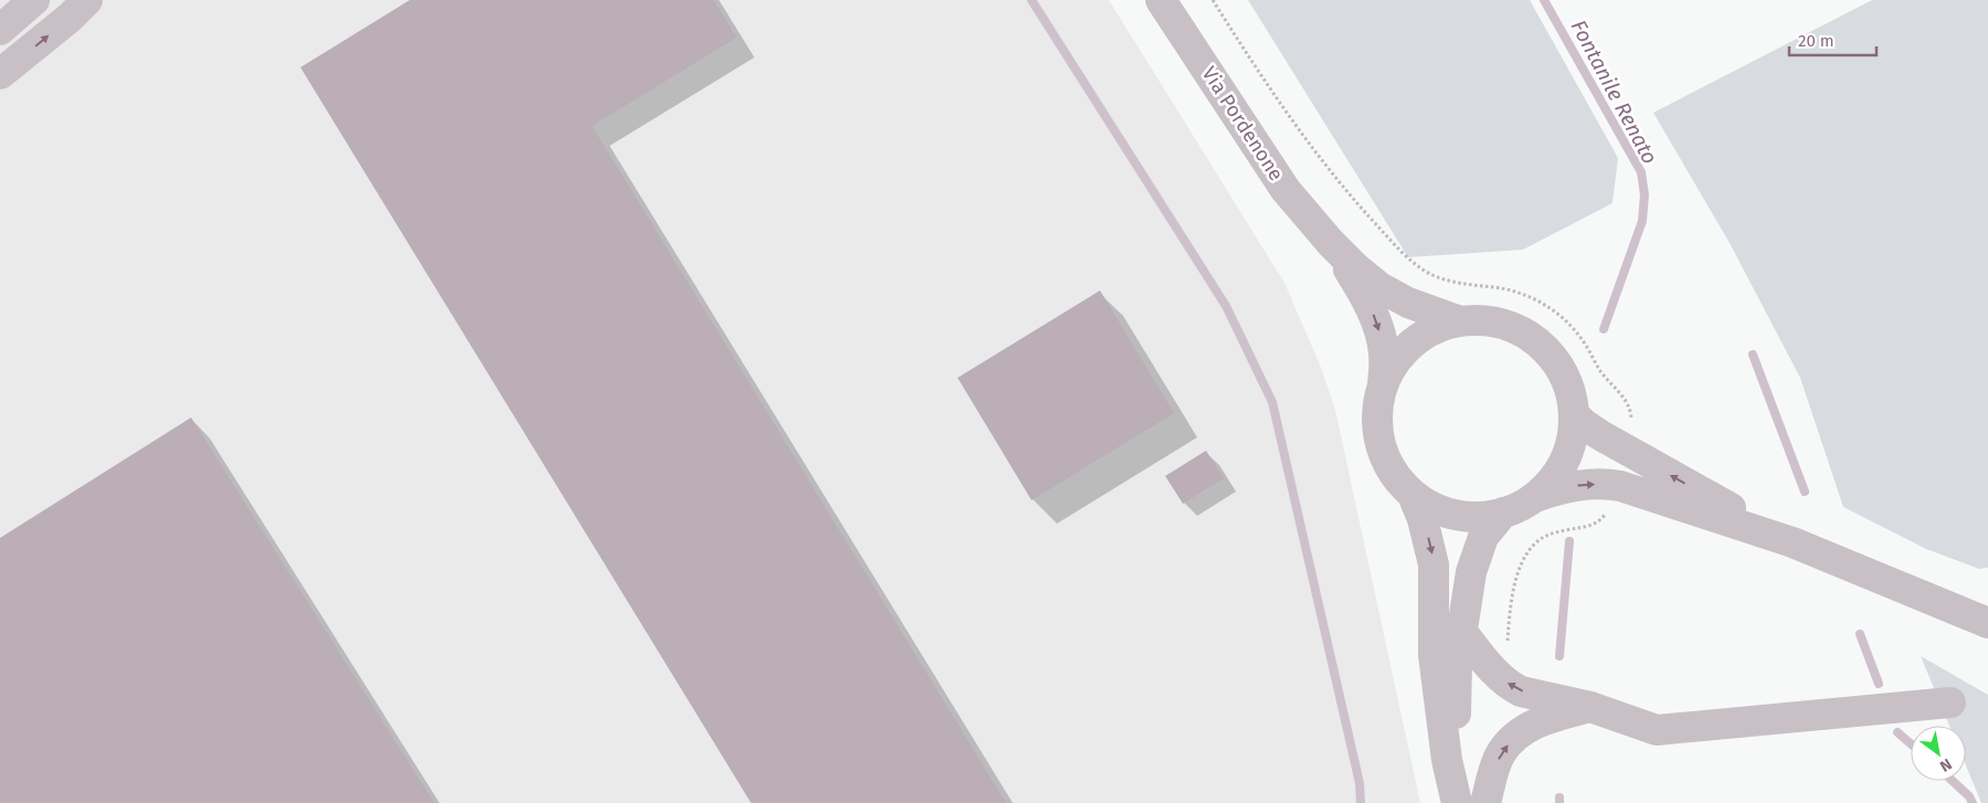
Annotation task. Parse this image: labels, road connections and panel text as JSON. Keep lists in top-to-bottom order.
{
  "streets": {
    "street": ["Via Pordenone"]
  },
  "water": ["Fontanile Renato"],
  "scale_bar": "20 m",
  "north": "bottom right"
}
